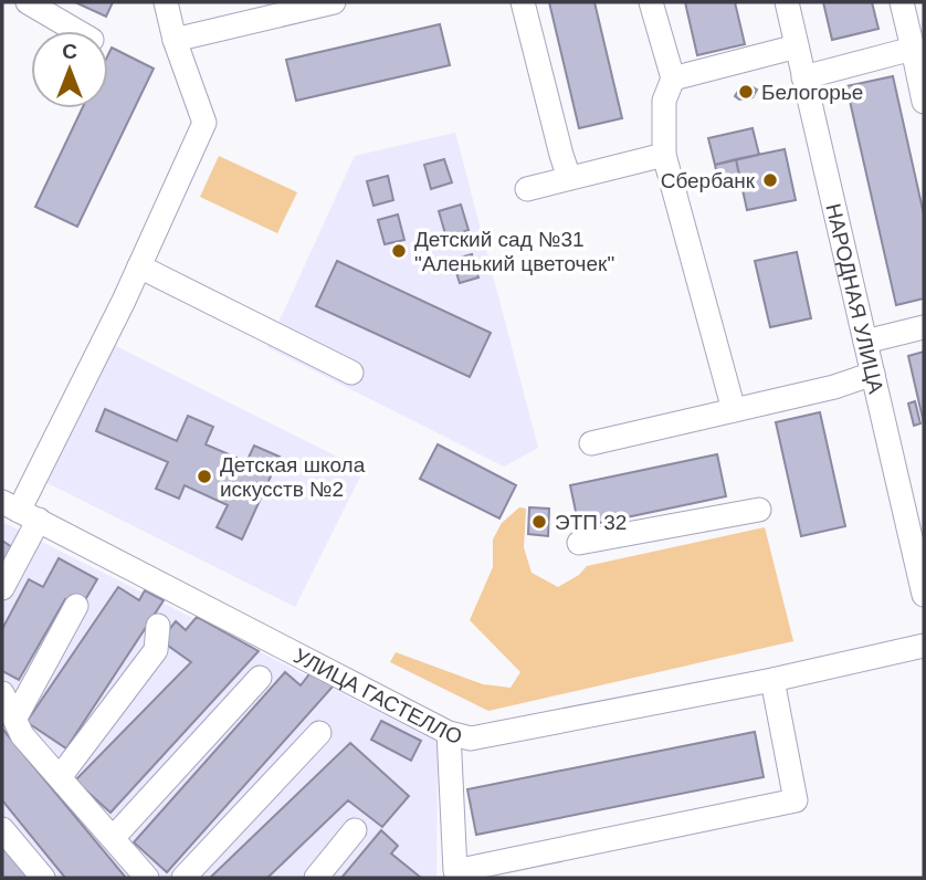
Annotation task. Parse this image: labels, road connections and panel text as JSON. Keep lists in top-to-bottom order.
{
  "streets": {
    "street": ["НАРОДНАЯ УЛИЦА", "УЛИЦА ГАСТЕЛЛО"]
  },
  "places": [
    "Белогорье",
    "Сбербанк",
    "Детский сад №31 \"Аленький цветочек\"",
    "Детская школа искусств №2",
    "ЭТП 32"
  ],
  "north": "top"
}
